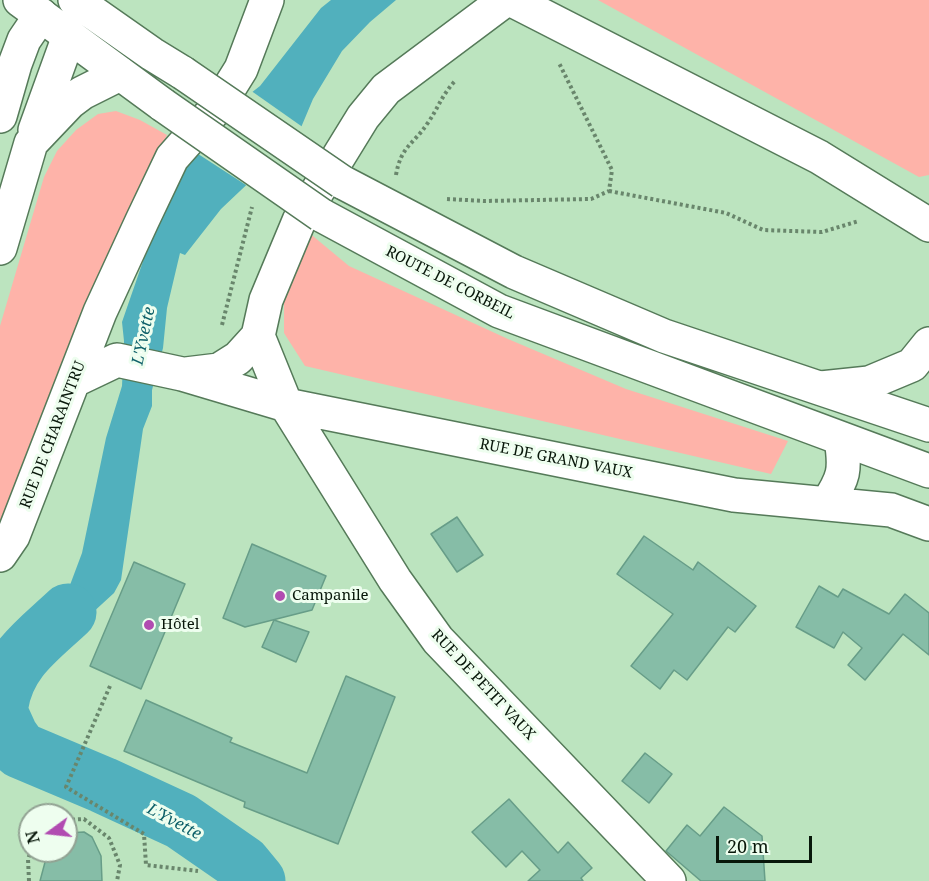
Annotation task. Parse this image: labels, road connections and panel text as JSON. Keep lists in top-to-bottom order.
{
  "streets": {
    "main road": [
      "ROUTE DE CORBEIL",
      "RUE DE CHARAINTRU",
      "RUE DE GRAND VAUX",
      "RUE DE PETIT VAUX"
    ]
  },
  "crossings": [
    ["RUE DE GRAND VAUX", "RUE DE PETIT VAUX"]
  ],
  "water": ["L'Yvette"],
  "places": ["Campanile", "Hôtel"],
  "scale_bar": "20 m",
  "north": "left"
}
